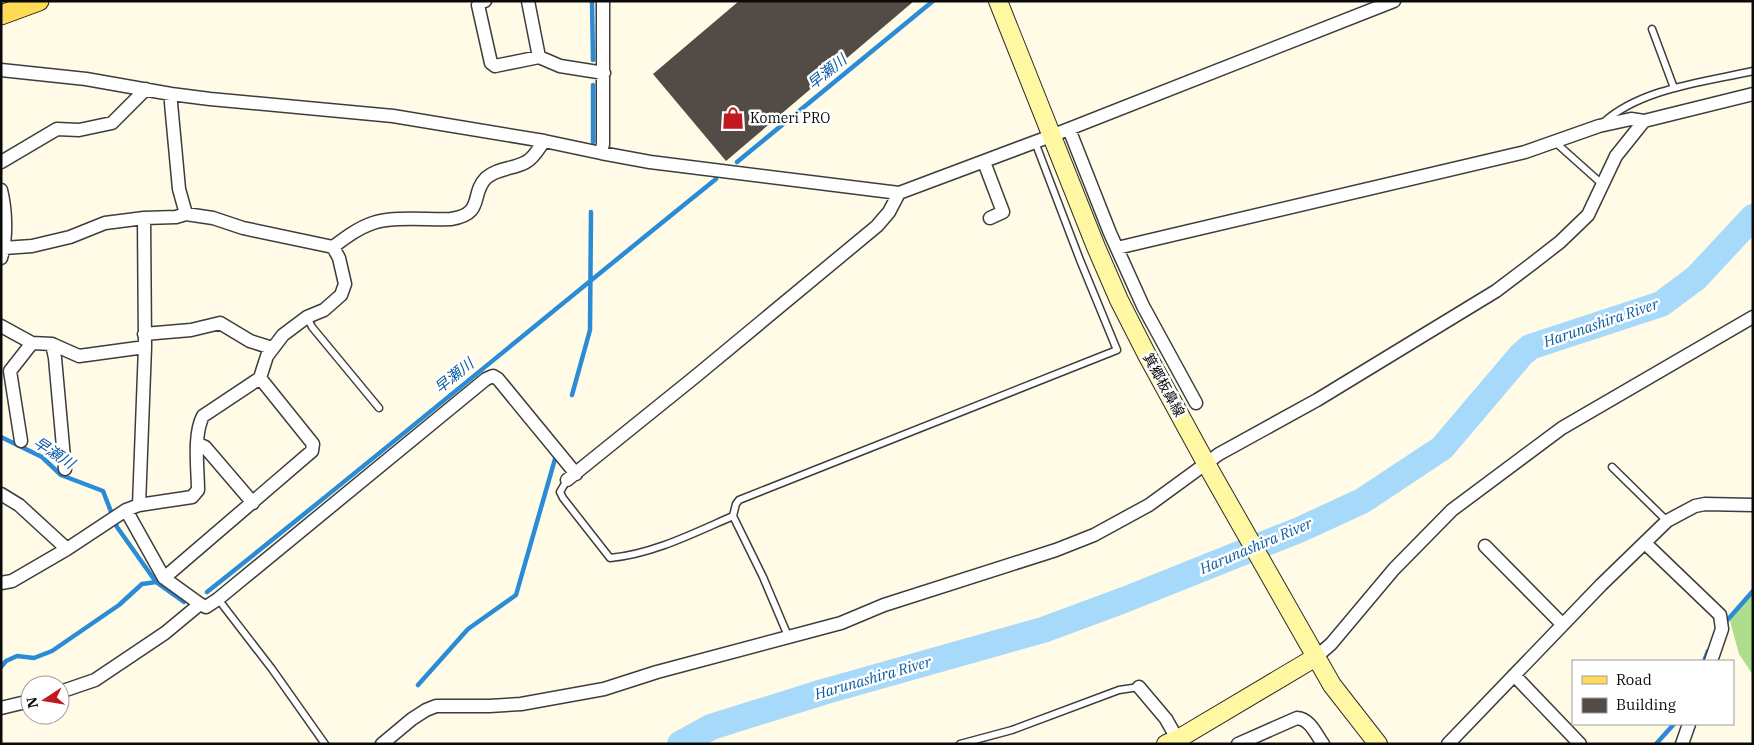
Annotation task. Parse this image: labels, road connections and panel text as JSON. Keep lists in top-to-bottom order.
{
  "streets": {
    "main road": ["箕郷板鼻線"]
  },
  "water": ["早瀬川", "Harunashira River"],
  "places": {
    "shop": ["Komeri PRO"]
  },
  "legend": ["Road", "Building"],
  "north": "left"
}
